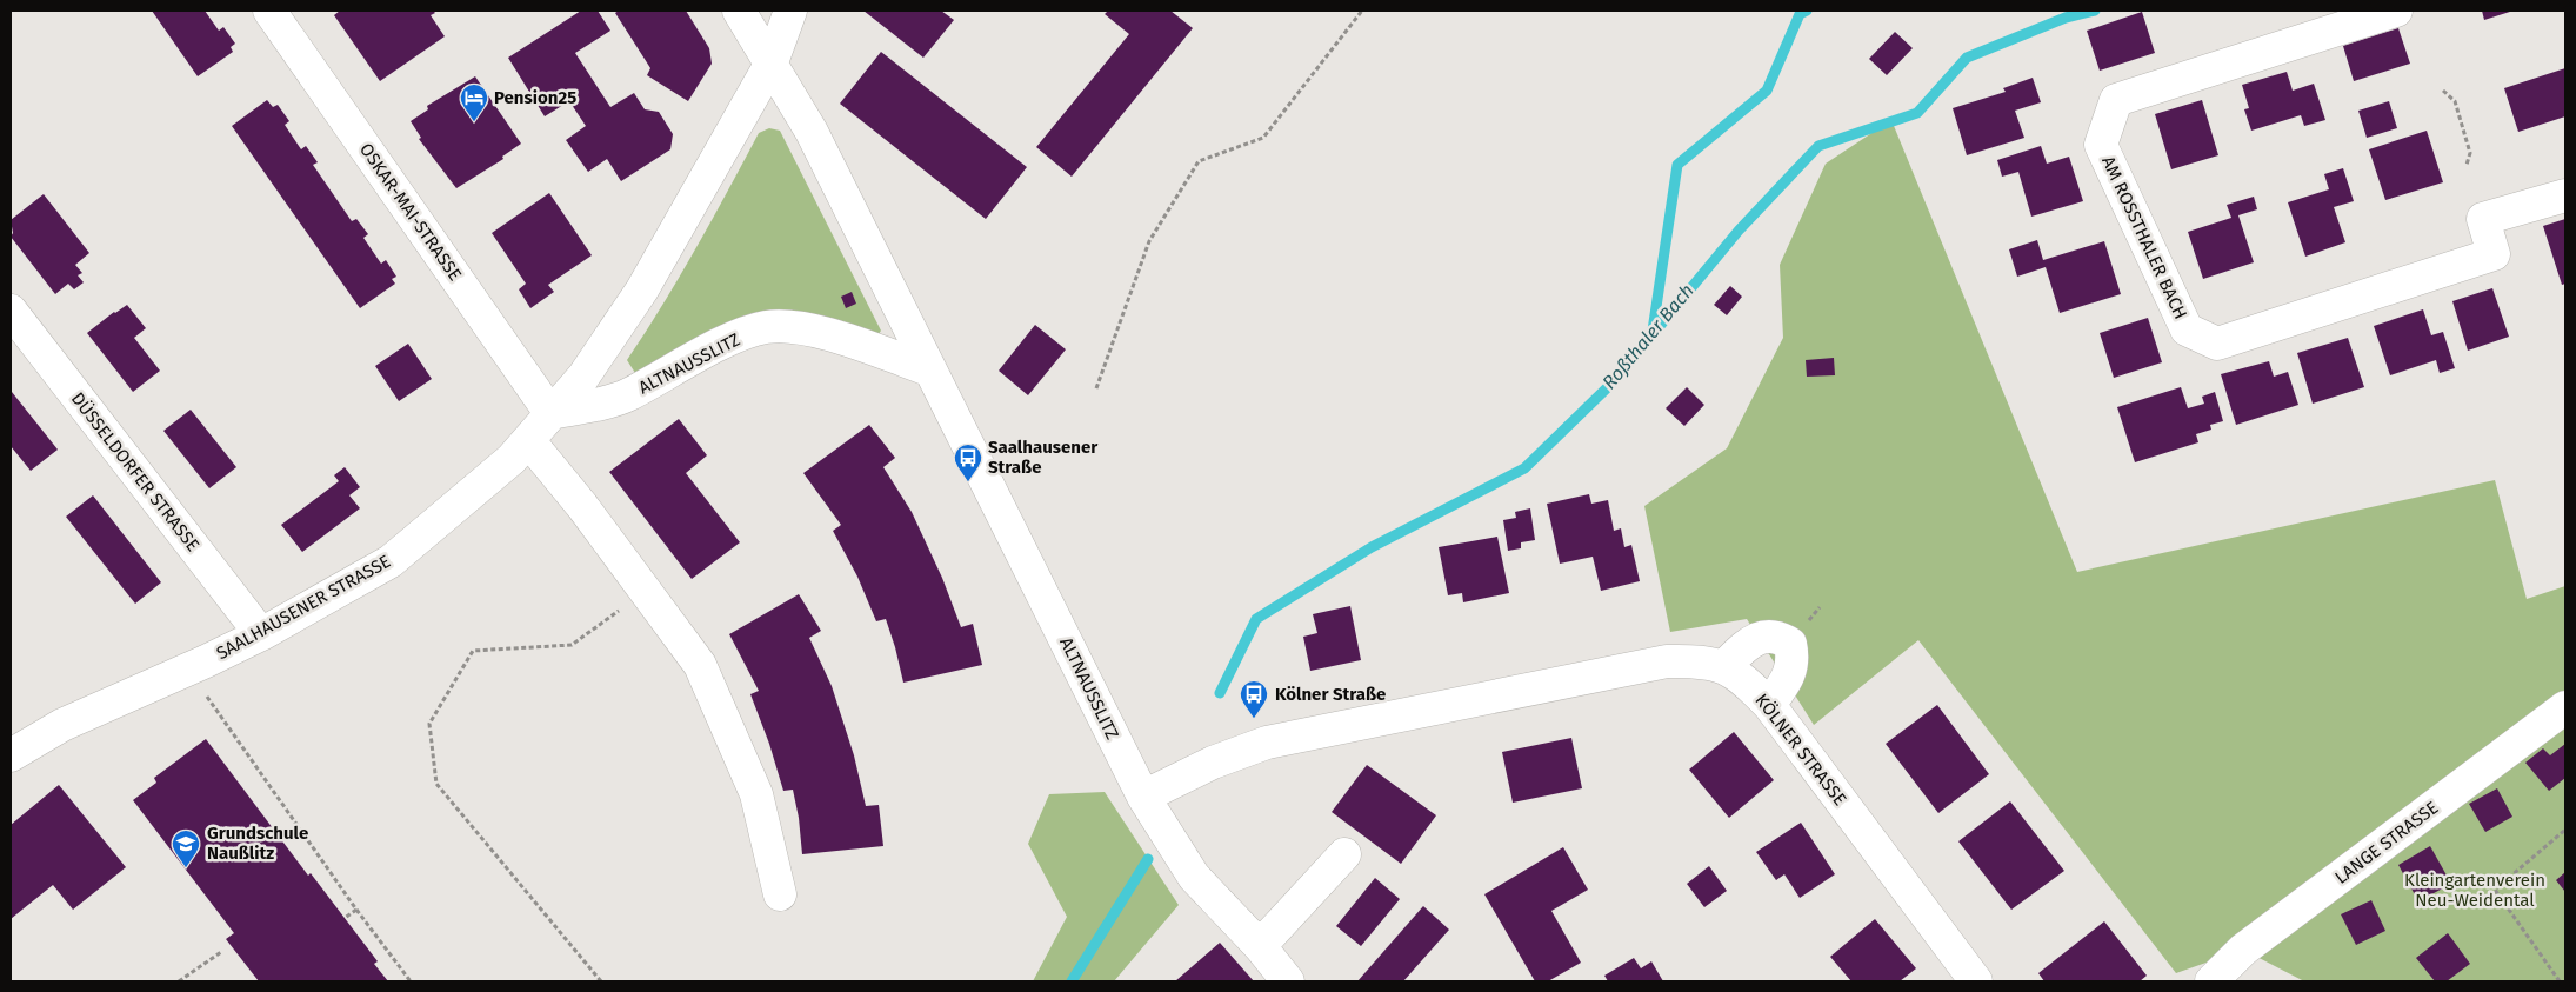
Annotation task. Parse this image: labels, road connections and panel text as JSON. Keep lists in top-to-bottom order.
{
  "streets": {
    "street": [
      "OSKAR-MAI-STRASSE",
      "AM ROSSTHALER BACH",
      "ALTNAUSSLITZ",
      "DÜSSELDORFER STRASSE",
      "SAALHAUSENER STRASSE",
      "KÖLNER STRASSE",
      "LANGE STRASSE"
    ]
  },
  "crossings": [
    ["OSKAR-MAI-STRASSE", "ALTNAUSSLITZ"],
    ["OSKAR-MAI-STRASSE", "SAALHAUSENER STRASSE"],
    ["ALTNAUSSLITZ", "SAALHAUSENER STRASSE"],
    ["ALTNAUSSLITZ", "KÖLNER STRASSE"],
    ["DÜSSELDORFER STRASSE", "SAALHAUSENER STRASSE"]
  ],
  "water": ["Roßthaler Bach"],
  "parks": ["Kleingartenverein Neu-Weidental"],
  "places": {
    "hotel": ["Pension25"],
    "bus stop": ["Saalhausener Straße", "Kölner Straße"],
    "school or university": ["Grundschule Naußlitz"]
  }
}
